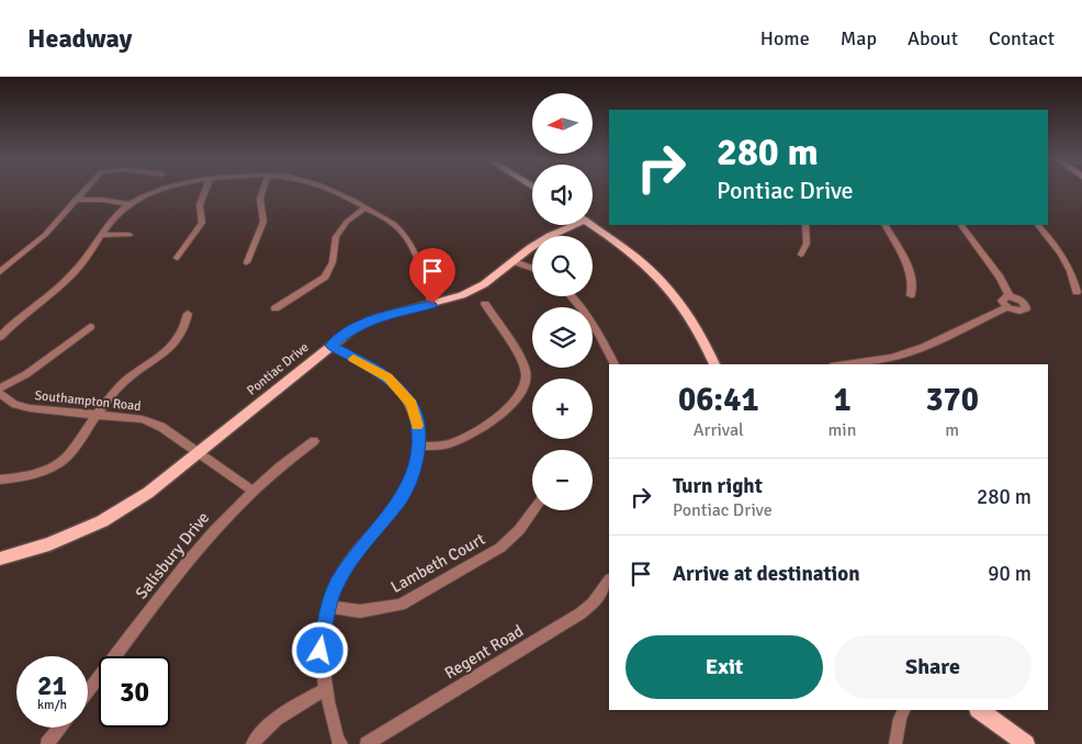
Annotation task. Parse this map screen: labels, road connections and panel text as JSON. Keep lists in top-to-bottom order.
{
  "streets": {
    "main road": ["Pontiac Drive"],
    "street": [
      "Southampton Road",
      "Salisbury Drive",
      "Lambeth Court",
      "Regent Road"
    ]
  },
  "crossings": [
    ["Pontiac Drive", "Southampton Road"],
    ["Southampton Road", "Salisbury Drive"]
  ],
  "north": "left",
  "page": {
    "header": "Headway",
    "nav": [
      "Home",
      "Map",
      "About",
      "Contact"
    ],
    "map_buttons": ["+", "−"],
    "turn": ["280 m", "Pontiac Drive"],
    "eta": [
      "06:41",
      "Arrival",
      "1",
      "min",
      "370",
      "m"
    ],
    "list": [
      {
        "name": "Turn right",
        "note": "Pontiac Drive",
        "value": "280 m"
      },
      {
        "name": "Arrive at destination",
        "value": "90 m"
      }
    ],
    "buttons": ["Exit", "Share"],
    "speed": "21 km/h",
    "limit": "30"
  }
}
